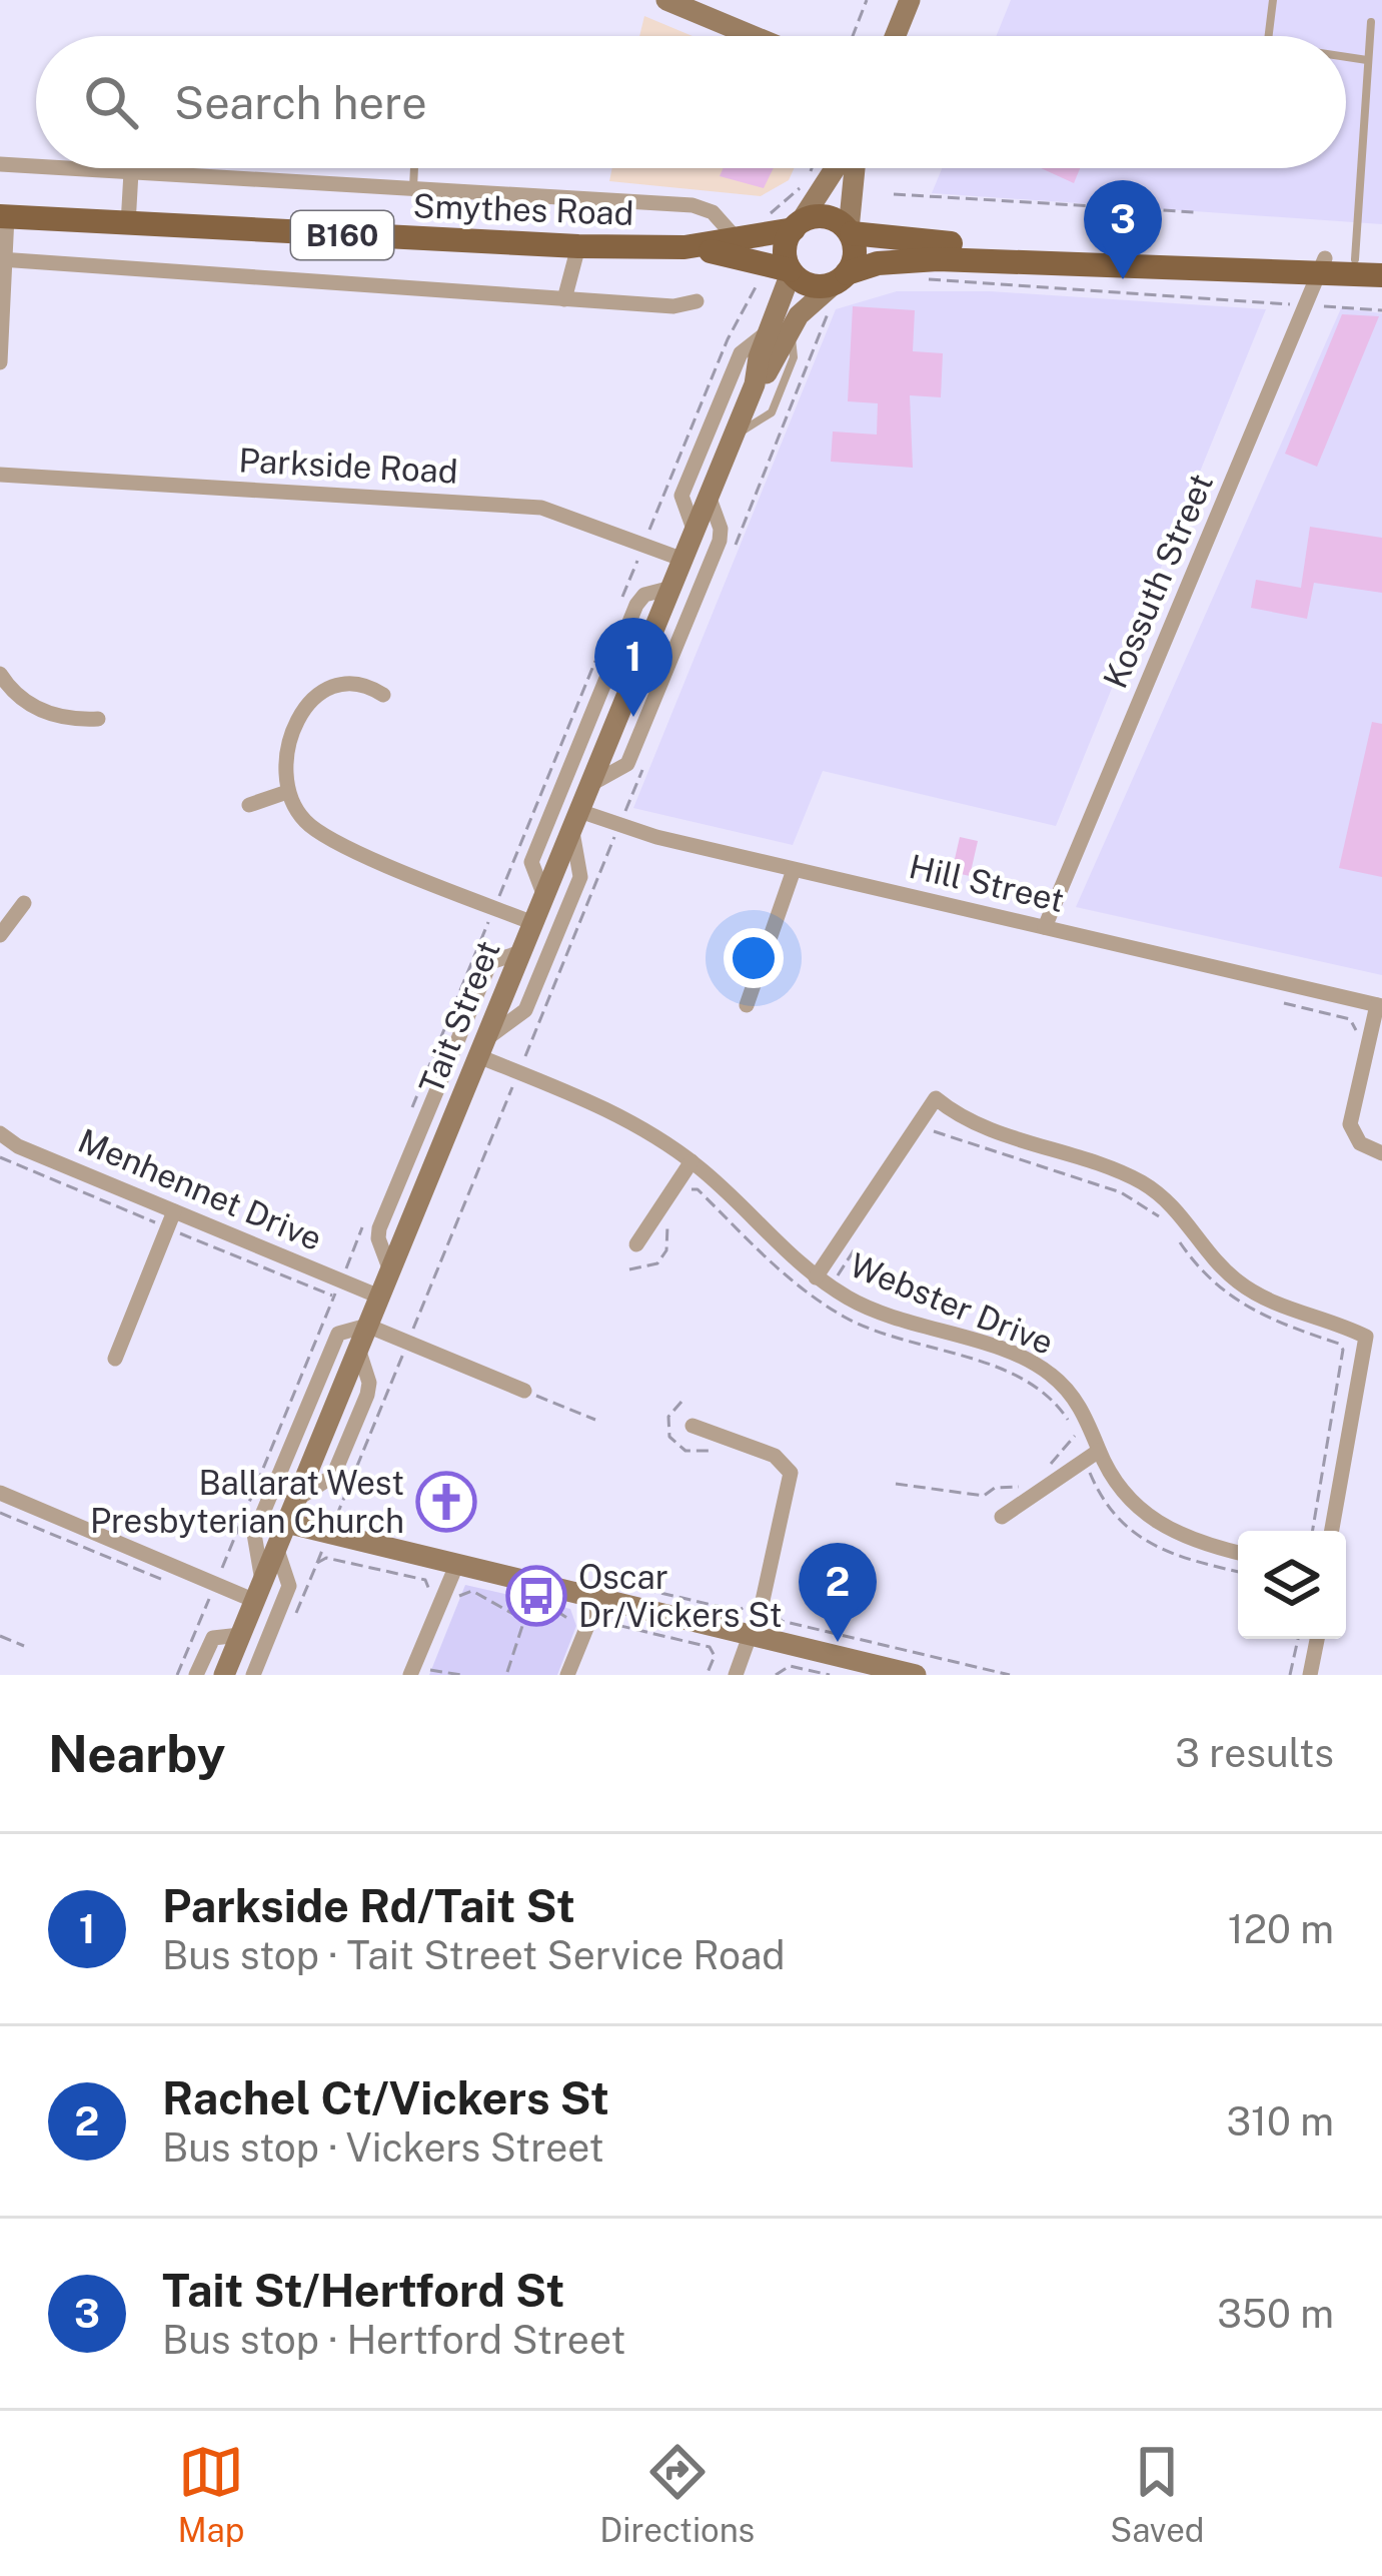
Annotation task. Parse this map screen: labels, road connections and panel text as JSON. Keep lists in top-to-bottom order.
{
  "streets": {
    "main road": ["Smythes Road", "B160"],
    "street": [
      "Parkside Road",
      "Kossuth Street",
      "Hill Street",
      "Tait Street",
      "Menhennet Drive",
      "Webster Drive"
    ]
  },
  "crossings": [
    ["Smythes Road", "B160"],
    ["Smythes Road", "Tait Street"],
    ["B160", "Kossuth Street"],
    ["B160", "Tait Street"],
    ["Parkside Road", "Tait Street"],
    ["Kossuth Street", "Hill Street"],
    ["Hill Street", "Tait Street"],
    ["Tait Street", "Menhennet Drive"],
    ["Tait Street", "Webster Drive"]
  ],
  "places": {
    "church": ["Ballarat West Presbyterian Church"],
    "bus stop": ["Oscar Dr/Vickers St"]
  },
  "page": {
    "search": "Search here",
    "pins": ["3", "1", "2"],
    "heading": ["Nearby", "3 results"],
    "list": [
      {
        "mark": "1",
        "name": "Parkside Rd/Tait St",
        "note": "Bus stop · Tait Street Service Road",
        "value": "120 m"
      },
      {
        "mark": "2",
        "name": "Rachel Ct/Vickers St",
        "note": "Bus stop · Vickers Street",
        "value": "310 m"
      },
      {
        "mark": "3",
        "name": "Tait St/Hertford St",
        "note": "Bus stop · Hertford Street",
        "value": "350 m"
      }
    ],
    "nav": ["Map", "Directions", "Saved"]
  }
}
